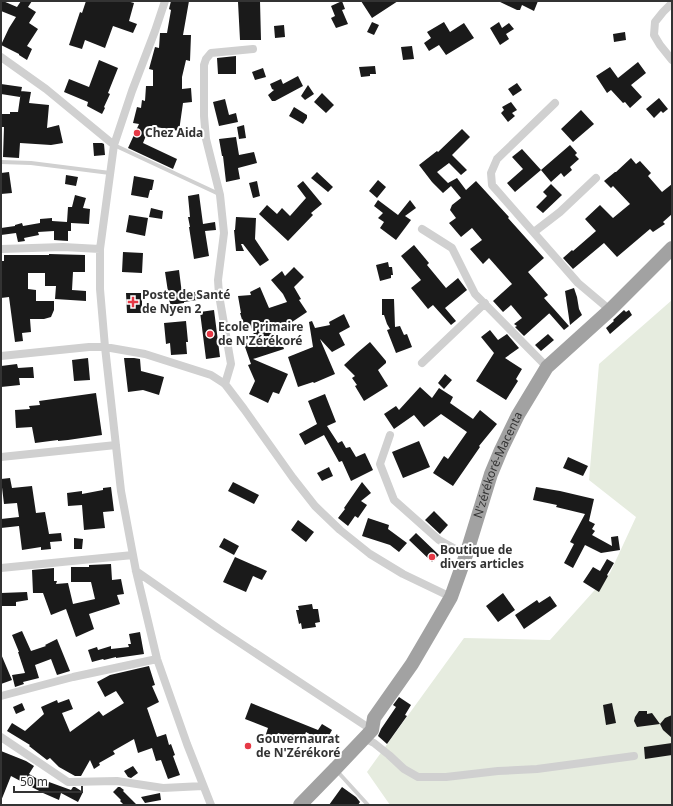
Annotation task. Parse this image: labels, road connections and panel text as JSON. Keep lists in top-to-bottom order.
{
  "streets": {
    "highway": ["N'zérékoré-Macenta"]
  },
  "places": {
    "other": [
      "Chez Aida",
      "Ecole Primaire de N'Zérékoré",
      "Boutique de divers articles",
      "Gouvernaurat de N'Zérékoré"
    ],
    "health": ["Poste de Santé de Nyen 2"]
  },
  "scale_bar": "50 m"
}
